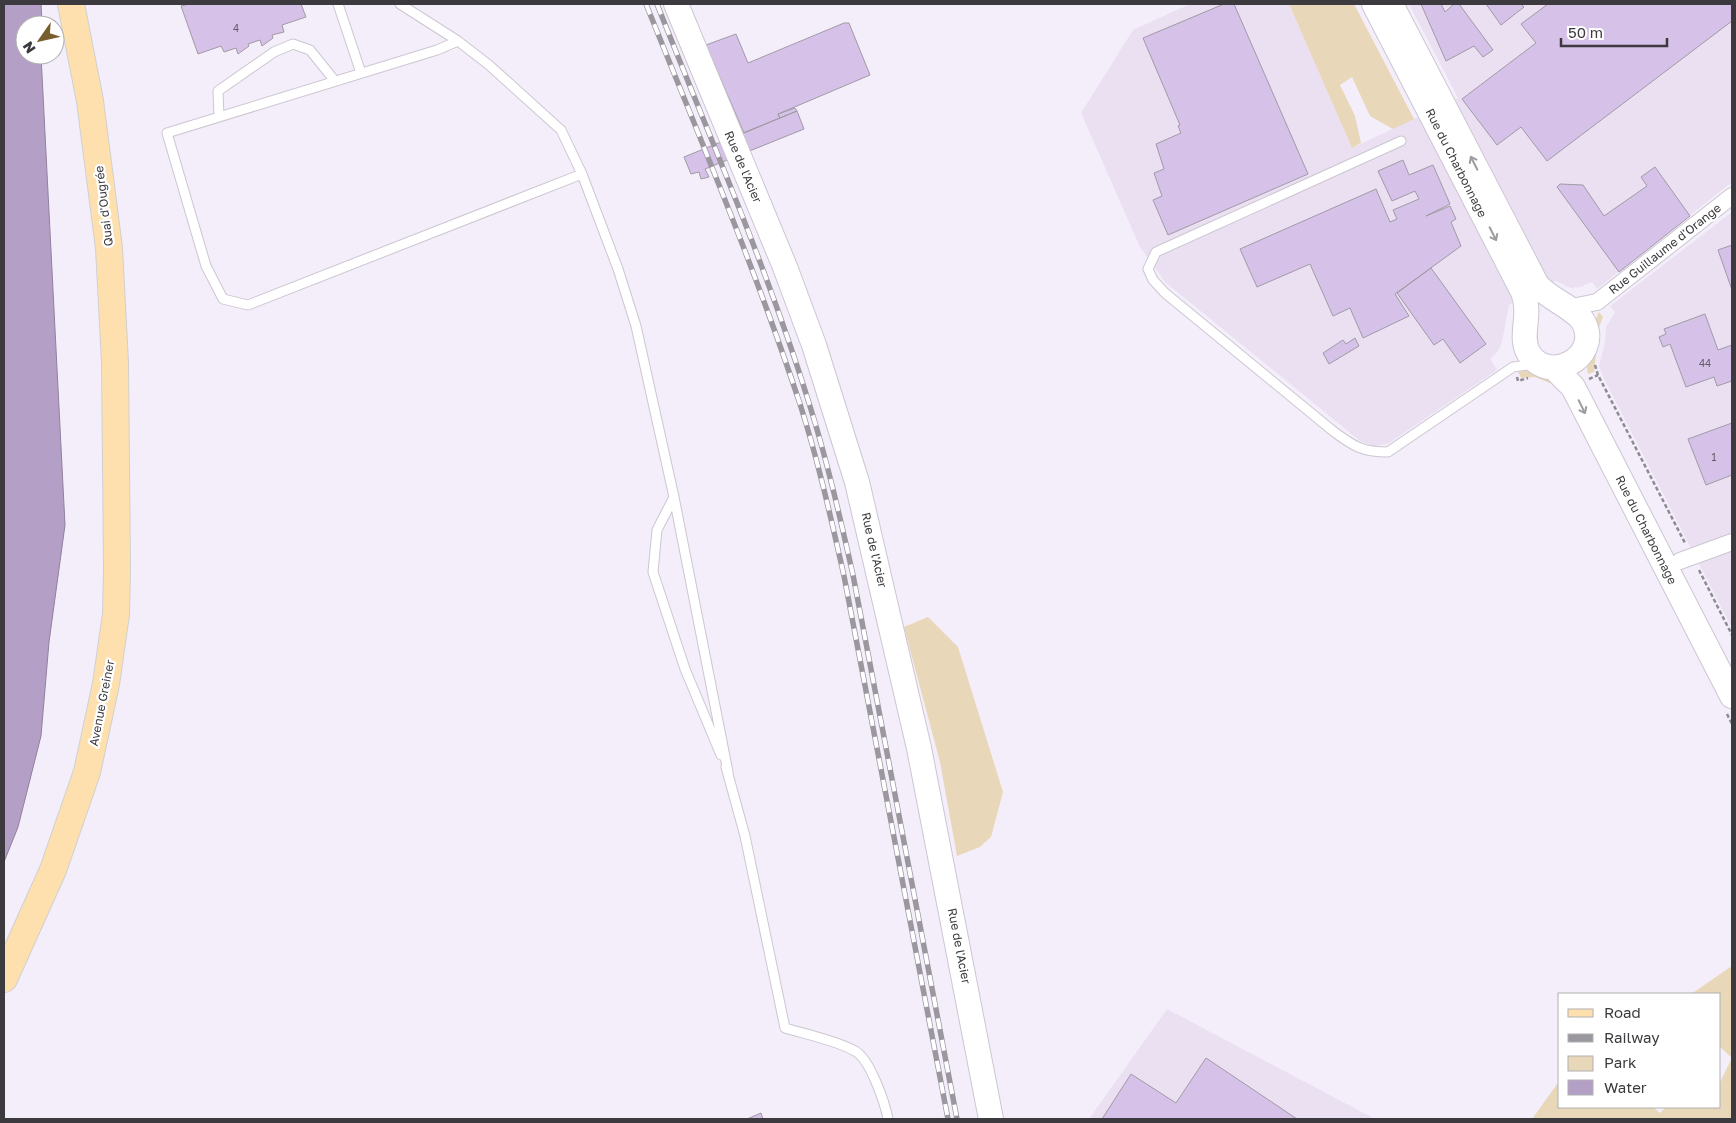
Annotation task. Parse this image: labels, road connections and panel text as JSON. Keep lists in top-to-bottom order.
{
  "streets": {
    "main road": [
      "Rue du Charbonnage",
      "Rue de l'Acier",
      "Quai d'Ougrée",
      "Avenue Greiner"
    ],
    "street": ["Rue Guillaume d'Orange"]
  },
  "crossings": [
    ["Rue du Charbonnage", "Rue Guillaume d'Orange"],
    ["Quai d'Ougrée", "Avenue Greiner"]
  ],
  "house_numbers": ["4", "44", "1"],
  "legend": [
    "Road",
    "Railway",
    "Park",
    "Water"
  ],
  "scale_bar": "50 m",
  "north": "bottom left"
}
